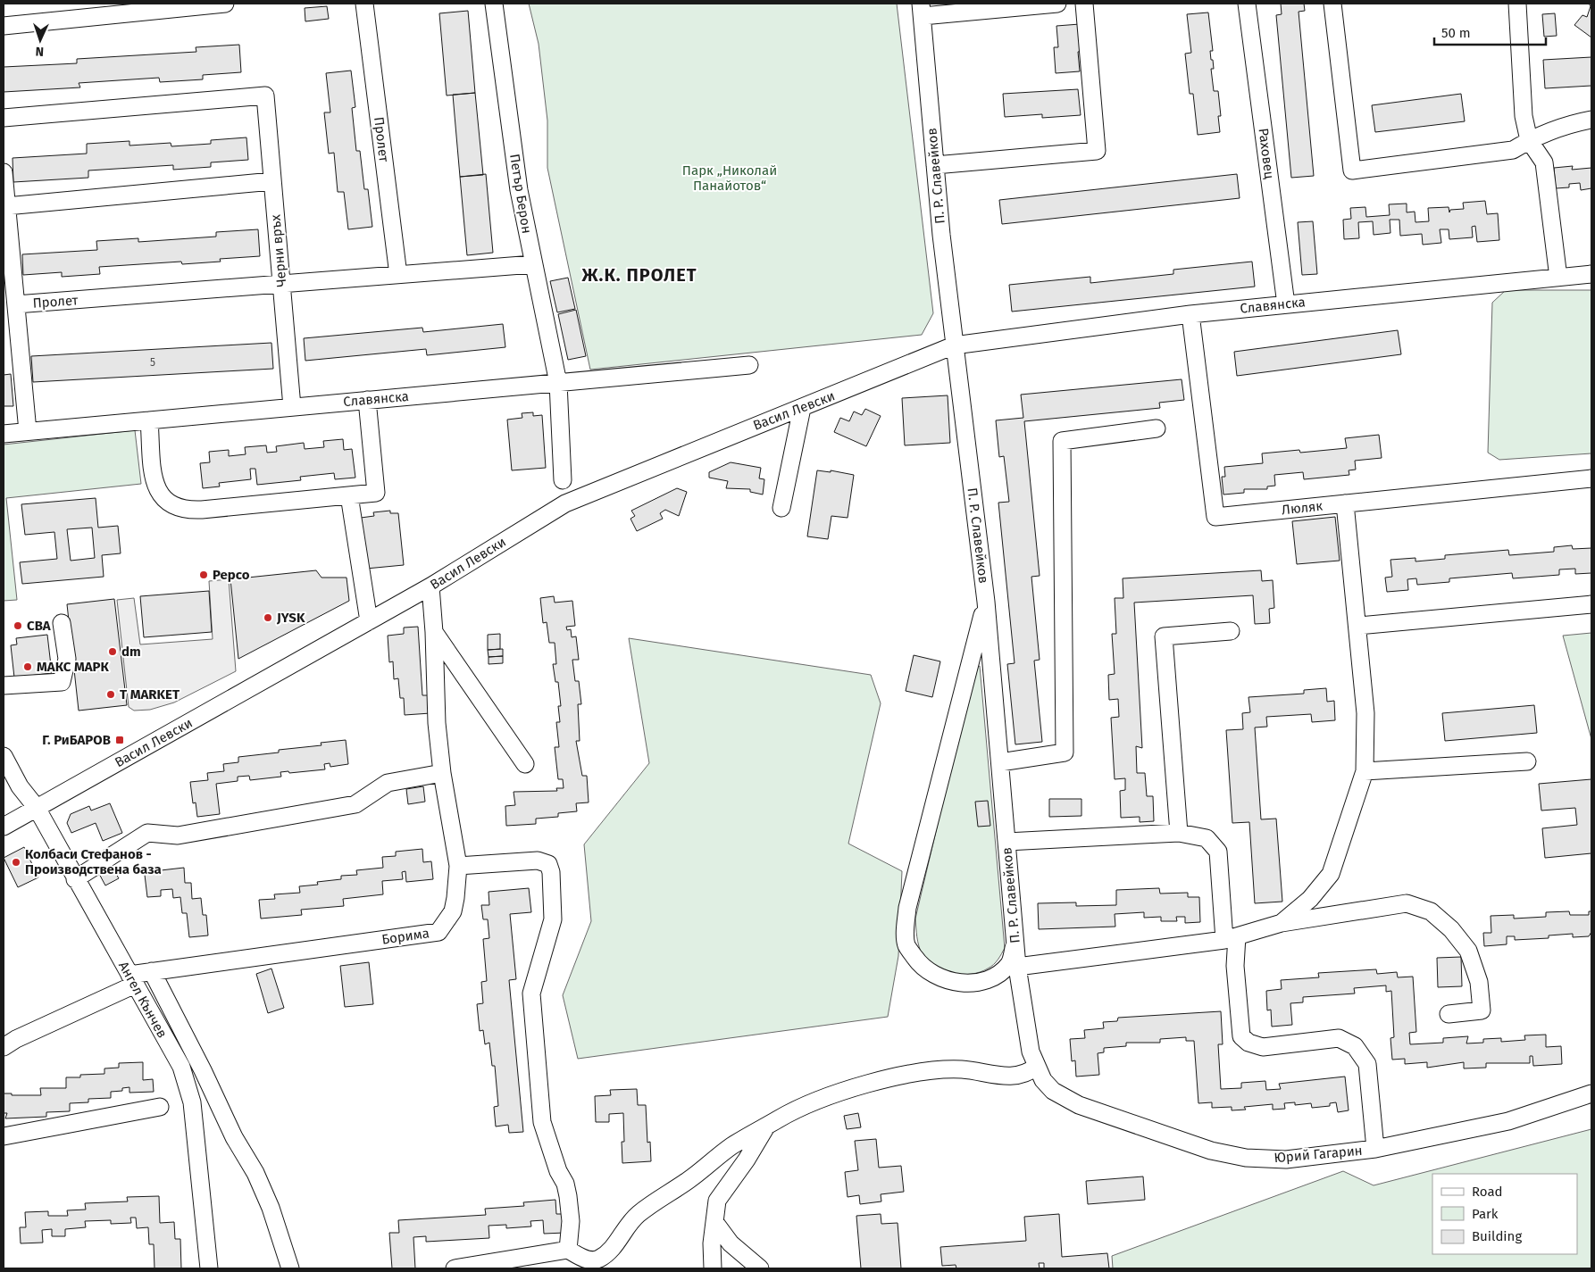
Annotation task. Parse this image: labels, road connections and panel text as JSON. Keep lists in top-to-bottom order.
{
  "streets": {
    "street": [
      "Пролет",
      "Раховец",
      "П. Р. Славейков",
      "Петър Берон",
      "Черни връх",
      "Славянска",
      "Васил Левски",
      "Люляк",
      "Борима",
      "Ангел Кънчев",
      "Юрий Гагарин"
    ]
  },
  "crossings": [
    ["Пролет", "Черни връх"],
    ["Пролет", "Славянска"],
    ["Раховец", "Славянска"],
    ["П. Р. Славейков", "Славянска"],
    ["П. Р. Славейков", "Васил Левски"],
    ["П. Р. Славейков", "Юрий Гагарин"],
    ["Петър Берон", "Славянска"],
    ["Черни връх", "Славянска"],
    ["Славянска", "Васил Левски"],
    ["Славянска", "Люляк"],
    ["Васил Левски", "Борима"],
    ["Васил Левски", "Ангел Кънчев"],
    ["Борима", "Ангел Кънчев"]
  ],
  "districts": ["Ж.К. ПРОЛЕТ"],
  "parks": ["Парк „Николай Панайотов“"],
  "places": {
    "other": [
      "Pepco",
      "JYSK",
      "CBA",
      "dm",
      "МАКС МАРК",
      "T MARKET",
      "Колбаси Стефанов - Производствена база"
    ],
    "transit": ["Г. РиБАРОВ"]
  },
  "house_numbers": ["5"],
  "legend": ["Road", "Park", "Building"],
  "scale_bar": "50 m",
  "north": "bottom"
}
